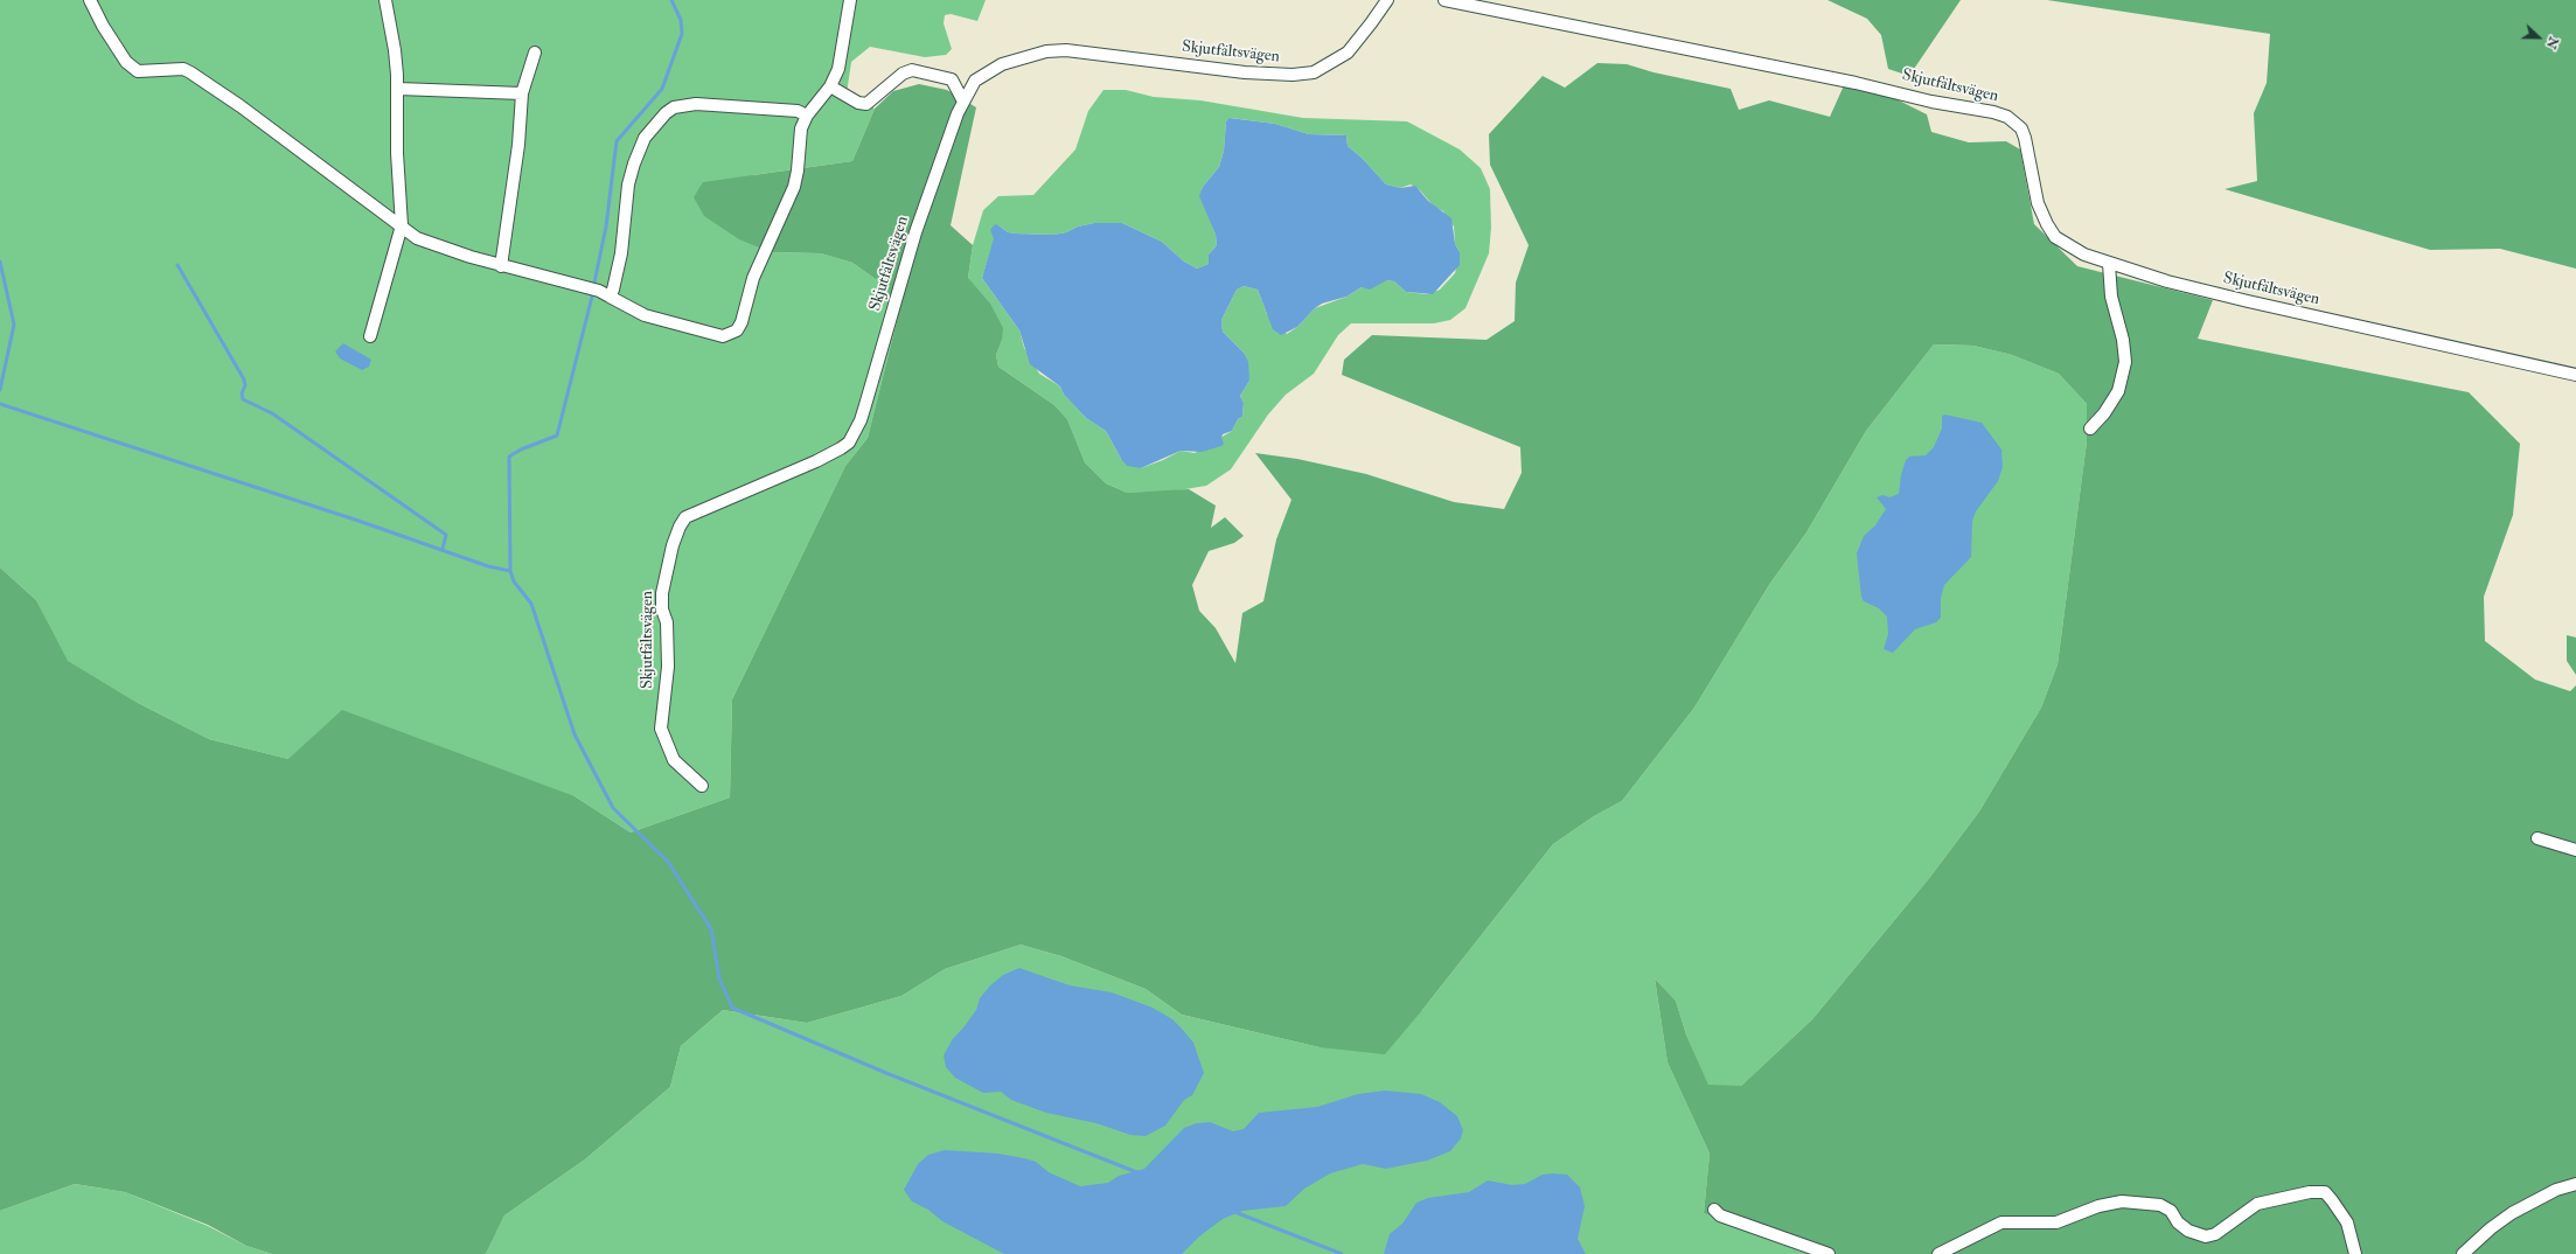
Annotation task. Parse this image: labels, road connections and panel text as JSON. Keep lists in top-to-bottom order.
{
  "streets": {
    "street": ["Skjutfältsvägen"]
  },
  "north": "right"
}
